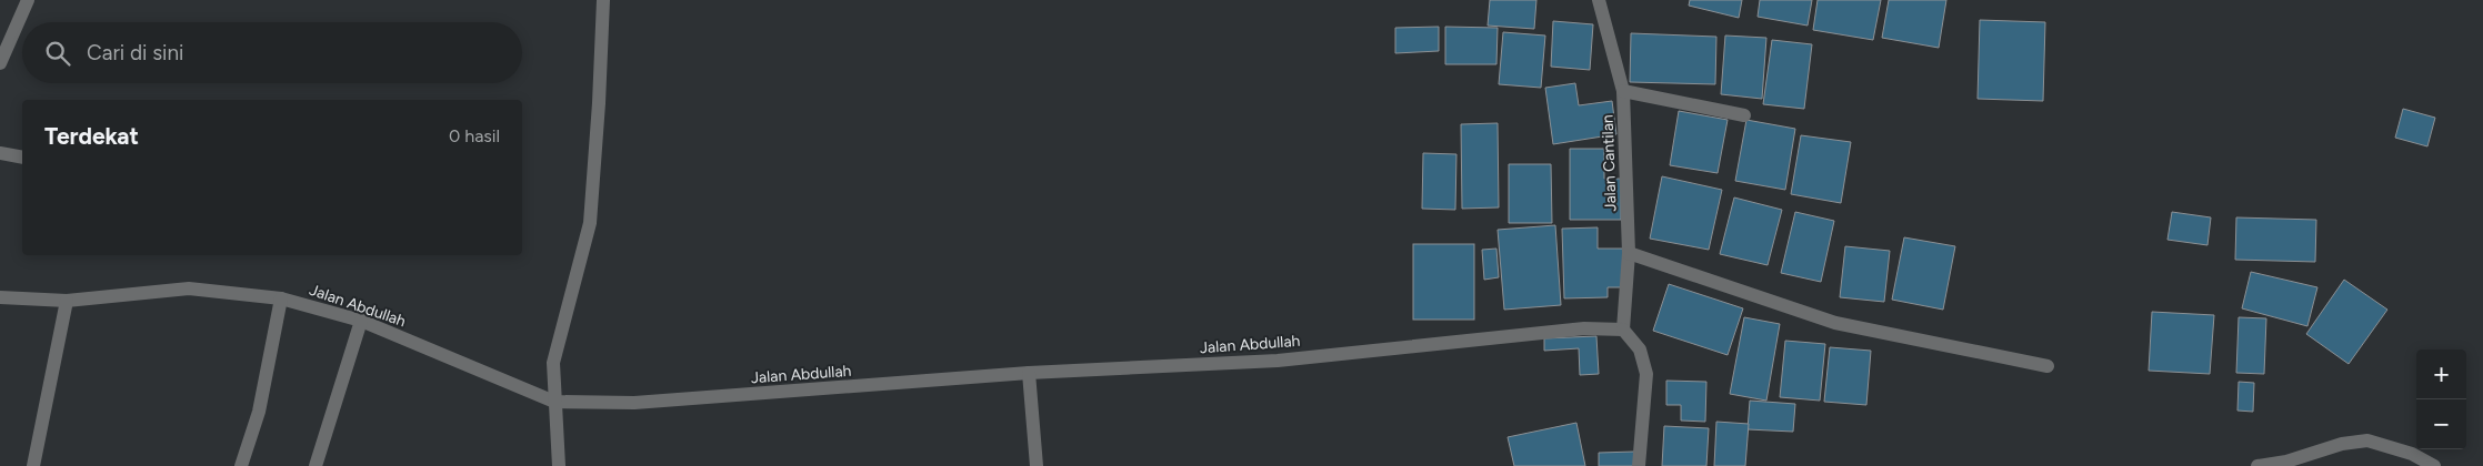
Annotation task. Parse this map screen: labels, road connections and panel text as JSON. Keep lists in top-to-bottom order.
{
  "streets": {
    "street": ["Jalan Cantilan", "Jalan Abdullah"]
  },
  "crossings": [
    ["Jalan Cantilan", "Jalan Abdullah"]
  ],
  "page": {
    "search": "Cari di sini",
    "heading": ["Terdekat", "0 hasil"],
    "map_buttons": ["+", "−"]
  }
}
